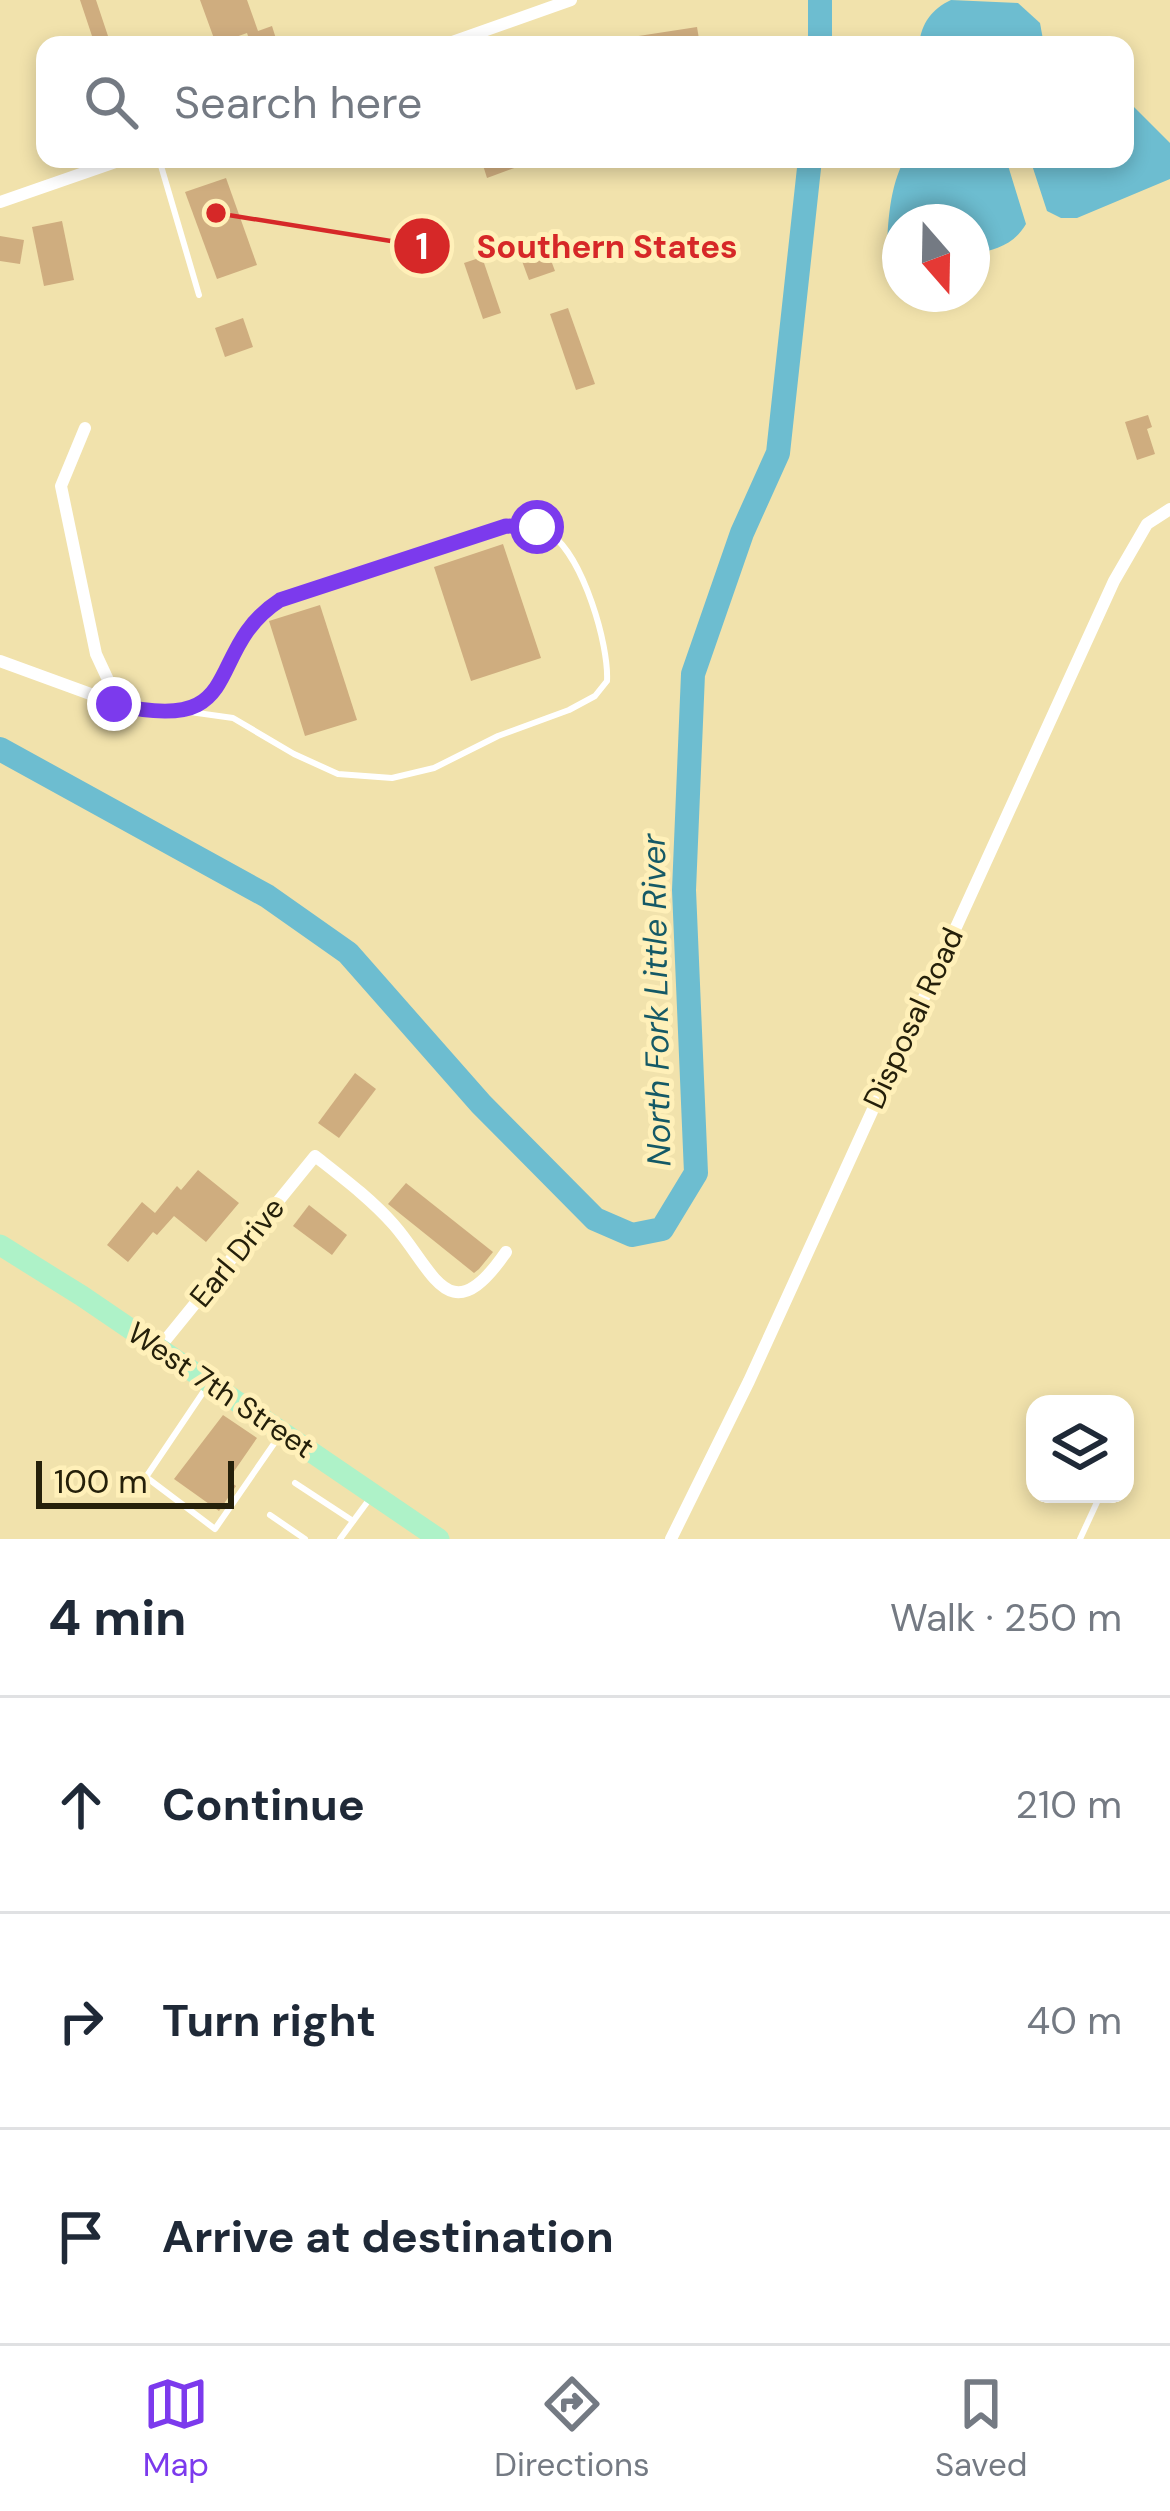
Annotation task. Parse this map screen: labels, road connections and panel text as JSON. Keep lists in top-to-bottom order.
{
  "streets": {
    "main road": ["West 7th Street"],
    "street": ["Disposal Road", "Earl Drive"]
  },
  "crossings": [
    ["Earl Drive", "West 7th Street"]
  ],
  "water": ["North Fork Little River"],
  "places": ["Southern States"],
  "scale_bar": "100 m",
  "north": "bottom",
  "page": {
    "search": "Search here",
    "scale": "100 m",
    "heading": ["4 min", "Walk · 250 m"],
    "list": [
      ["Continue", "210 m"],
      ["Turn right", "40 m"],
      "Arrive at destination"
    ],
    "nav": ["Map", "Directions", "Saved"]
  }
}
